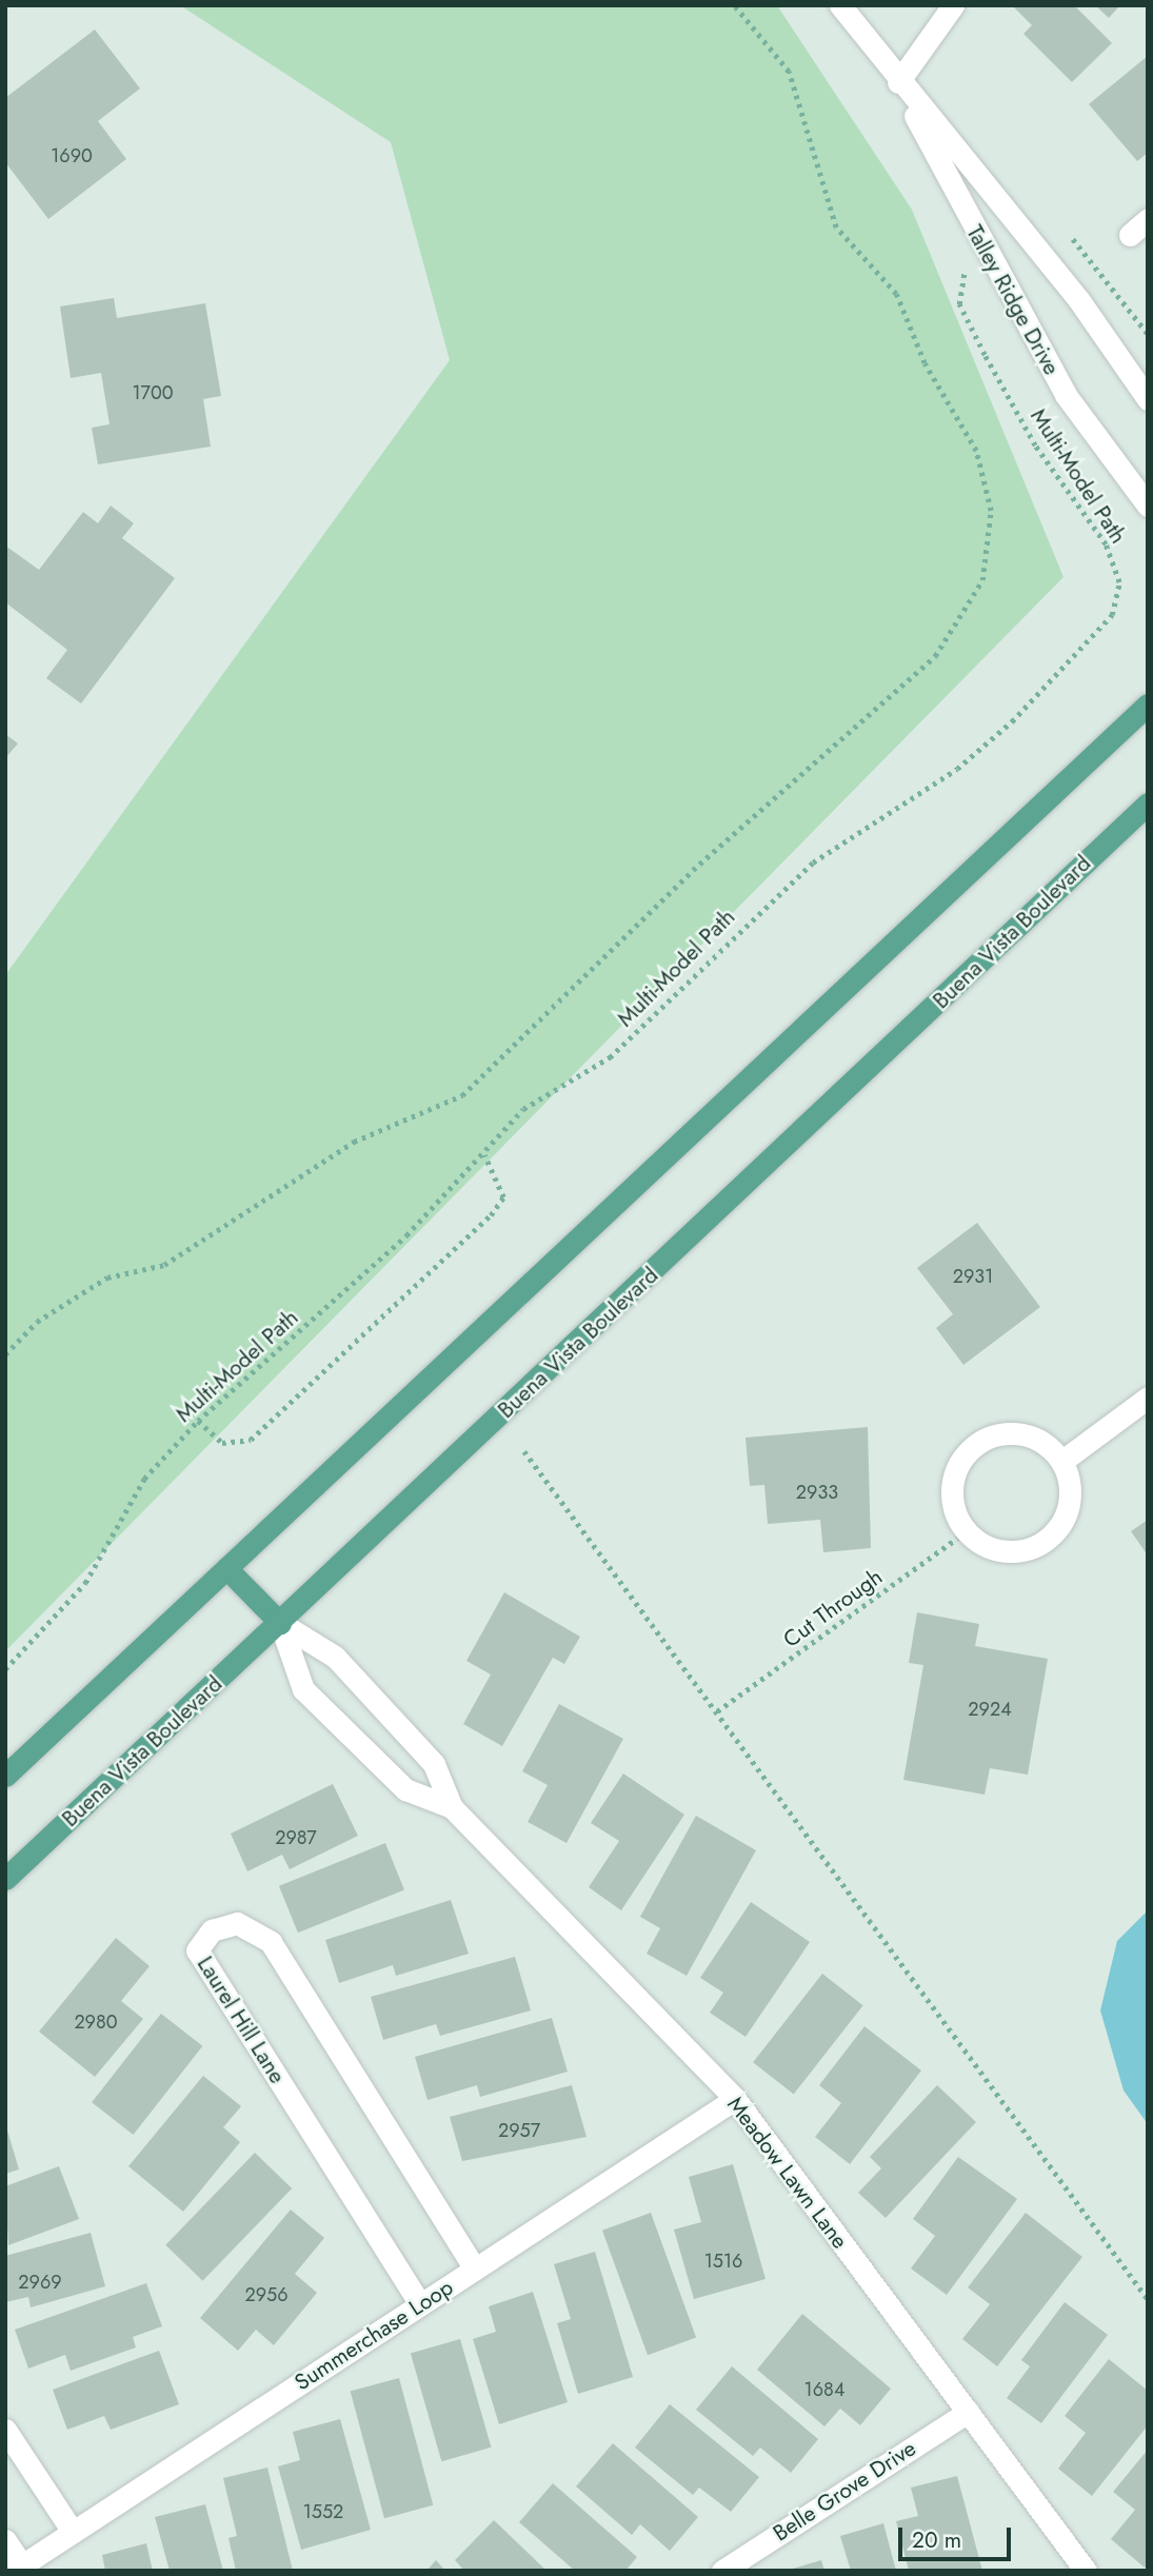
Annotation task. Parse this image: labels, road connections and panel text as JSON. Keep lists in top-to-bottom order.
{
  "streets": {
    "main road": ["Buena Vista Boulevard"],
    "street": [
      "Talley Ridge Drive",
      "Laurel Hill Lane",
      "Meadow Lawn Lane",
      "Summerchase Loop",
      "Belle Grove Drive"
    ],
    "path": ["Multi-Model Path", "Cut Through"]
  },
  "crossings": [
    ["Talley Ridge Drive", "Multi-Model Path"],
    ["Buena Vista Boulevard", "Meadow Lawn Lane"],
    ["Laurel Hill Lane", "Summerchase Loop"],
    ["Meadow Lawn Lane", "Summerchase Loop"],
    ["Meadow Lawn Lane", "Belle Grove Drive"]
  ],
  "house_numbers": [
    "1690",
    "1700",
    "2931",
    "2933",
    "2924",
    "2987",
    "2980",
    "2957",
    "1516",
    "2969",
    "2956",
    "1684",
    "1552"
  ],
  "scale_bar": "20 m"
}
